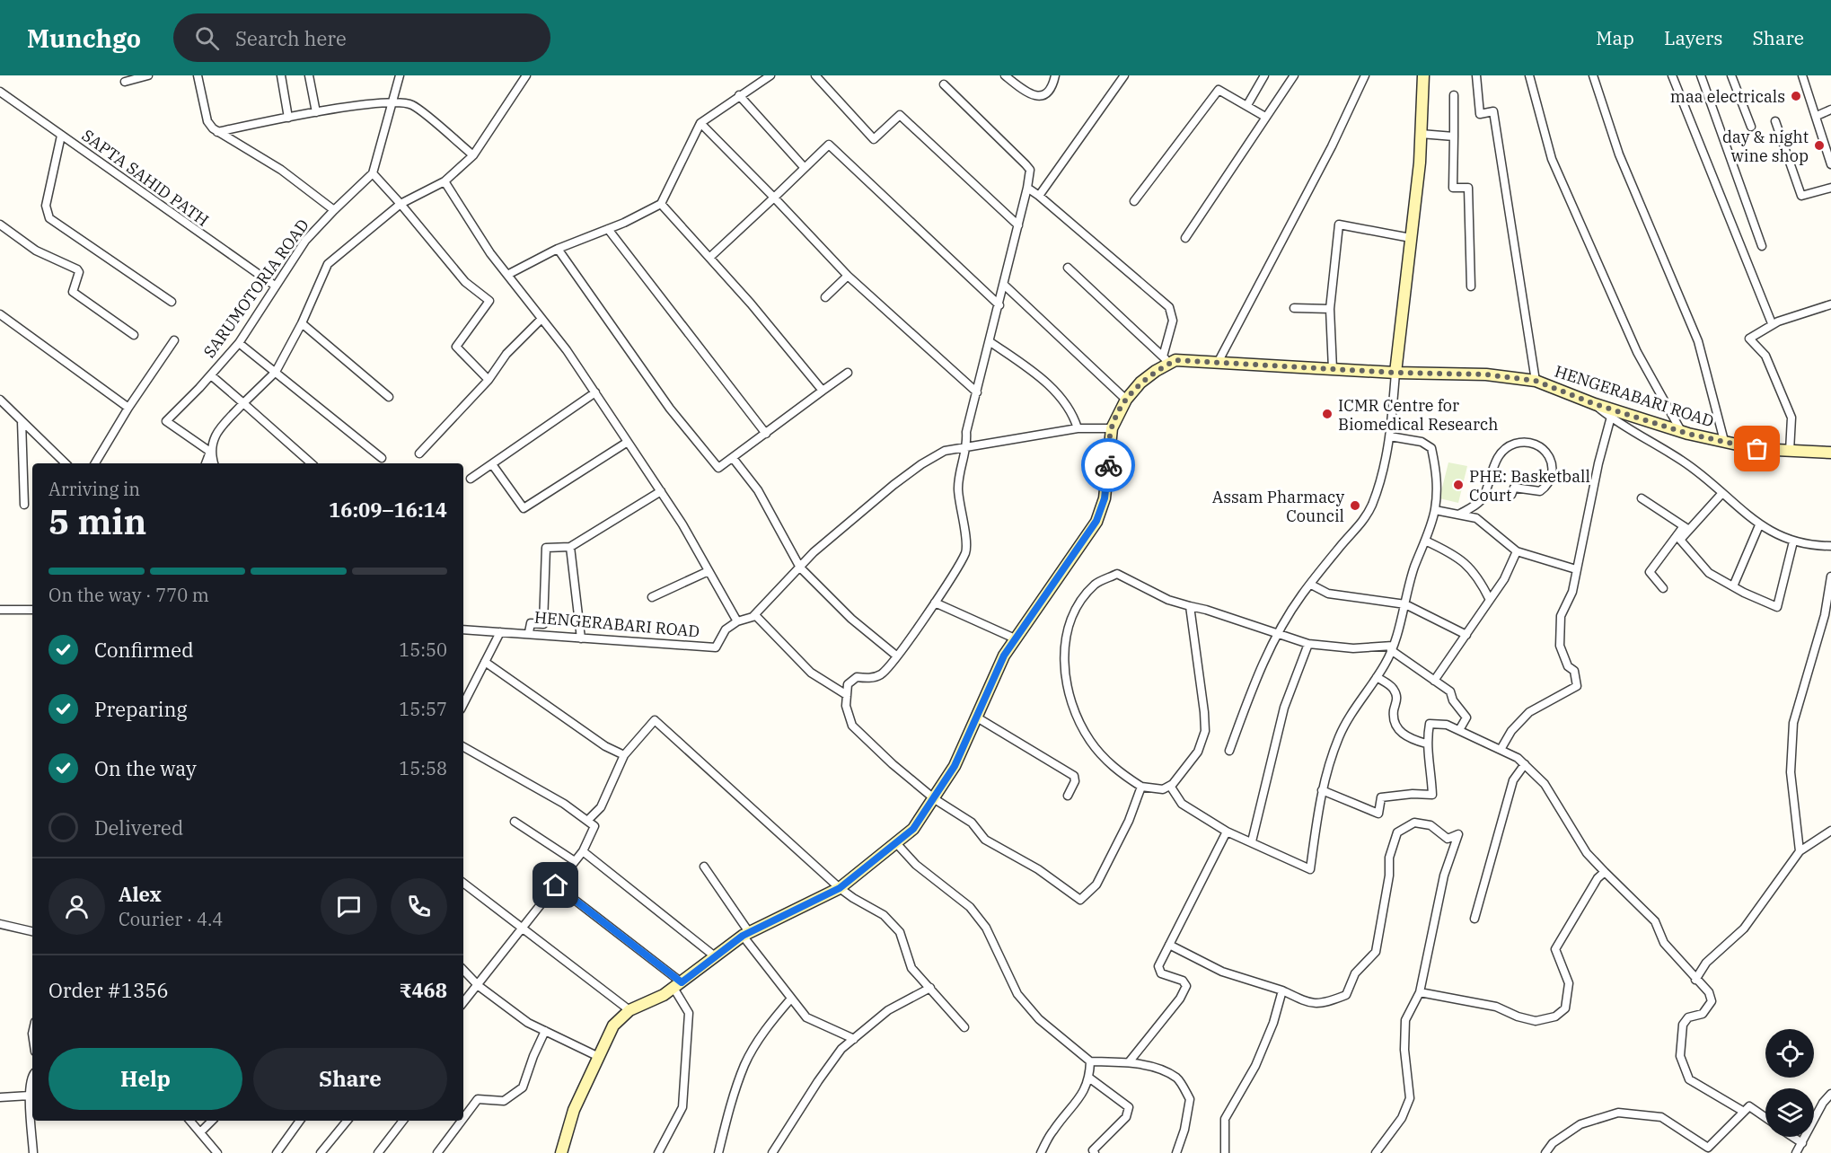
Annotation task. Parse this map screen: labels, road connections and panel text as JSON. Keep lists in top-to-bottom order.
{
  "streets": {
    "main road": ["HENGERABARI ROAD"],
    "street": ["SAPTA SAHID PATH", "SARUMOTORIA ROAD"]
  },
  "crossings": [
    ["SAPTA SAHID PATH", "SARUMOTORIA ROAD"]
  ],
  "places": [
    "maa electricals",
    "day & night wine shop",
    "ICMR Centre for Biomedical Research",
    "PHE: Basketball Court",
    "Assam Pharmacy Council"
  ],
  "page": {
    "header": "Munchgo",
    "search": "Search here",
    "nav": ["Map", "Layers", "Share"],
    "heading": ["5 min", "Arriving in", "16:09–16:14"],
    "panel": [
      "Alex",
      "Courier · 4.4",
      "Order #1356",
      "₹468"
    ],
    "bar": "On the way · 770 m",
    "list": [
      ["Confirmed", "15:50"],
      ["Preparing", "15:57"],
      ["On the way", "15:58"],
      "Delivered"
    ],
    "buttons": ["Help", "Share"]
  }
}
